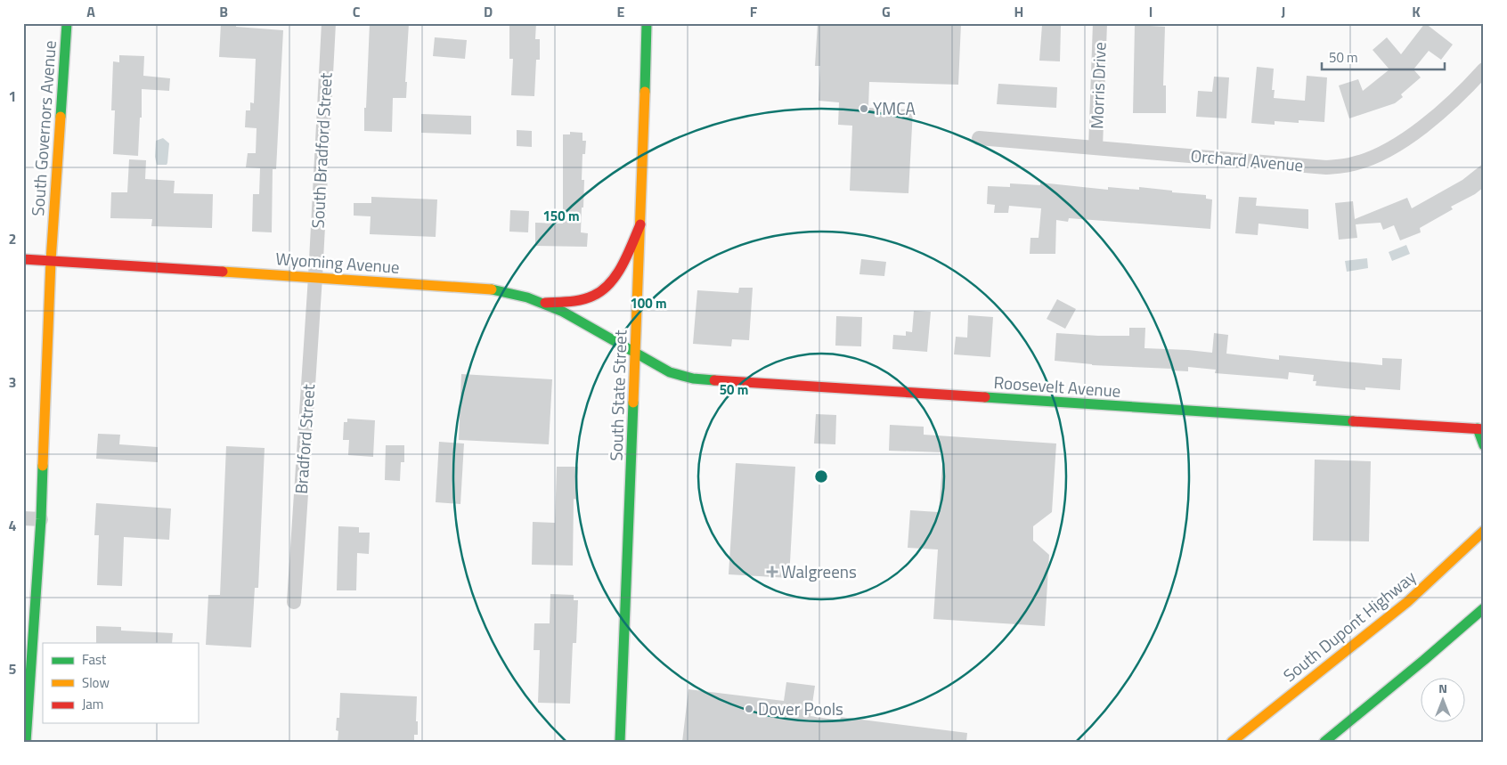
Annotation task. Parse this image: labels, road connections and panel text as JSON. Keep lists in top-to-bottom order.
{
  "streets": {
    "main road": [
      "South Governors Avenue",
      "Wyoming Avenue",
      "Roosevelt Avenue",
      "South State Street",
      "South Dupont Highway"
    ],
    "street": [
      "Morris Drive",
      "South Bradford Street",
      "Orchard Avenue",
      "Bradford Street"
    ]
  },
  "crossings": [
    ["Morris Drive", "Orchard Avenue"],
    ["South Governors Avenue", "Wyoming Avenue"],
    ["South Bradford Street", "Wyoming Avenue"],
    ["South Bradford Street", "Bradford Street"],
    ["Wyoming Avenue", "Roosevelt Avenue"],
    ["Wyoming Avenue", "South State Street"],
    ["Wyoming Avenue", "Bradford Street"],
    ["Roosevelt Avenue", "South State Street"]
  ],
  "places": {
    "other": ["YMCA", "Dover Pools"],
    "health": ["Walgreens"]
  },
  "legend": ["Fast", "Slow", "Jam"],
  "scale_bar": "50 m",
  "north": "top",
  "grid": {
    "columns": [
      "A",
      "B",
      "C",
      "D",
      "E",
      "F",
      "G",
      "H",
      "I",
      "J",
      "K"
    ],
    "rows": [
      "1",
      "2",
      "3",
      "4",
      "5"
    ]
  },
  "rings": ["150 m", "100 m", "50 m"]
}
